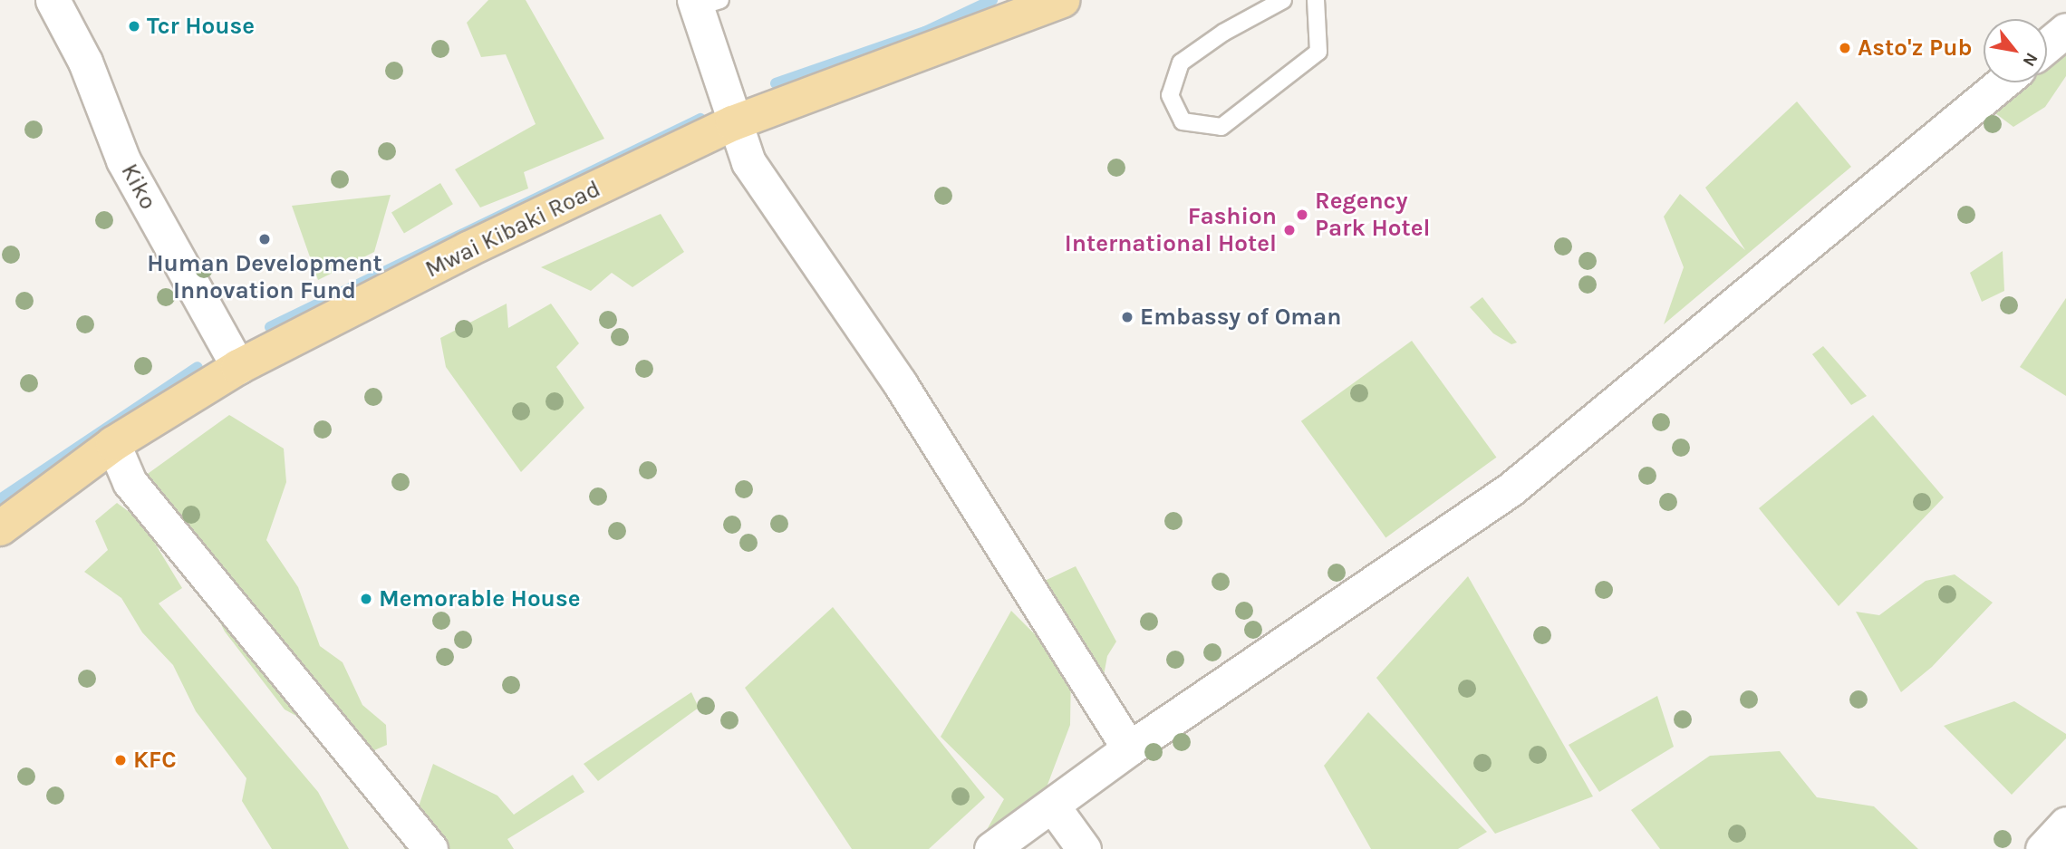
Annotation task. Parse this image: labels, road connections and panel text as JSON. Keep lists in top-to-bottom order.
{
  "streets": {
    "main road": ["Mwai Kibaki Road"],
    "street": ["Kiko"]
  },
  "crossings": [
    ["Kiko", "Mwai Kibaki Road"]
  ],
  "places": [
    "Tcr House",
    "Asto'z Pub",
    "Regency Park Hotel",
    "Fashion International Hotel",
    "Human Development Innovation Fund",
    "Embassy of Oman",
    "Memorable House",
    "KFC"
  ],
  "north": "bottom right"
}
